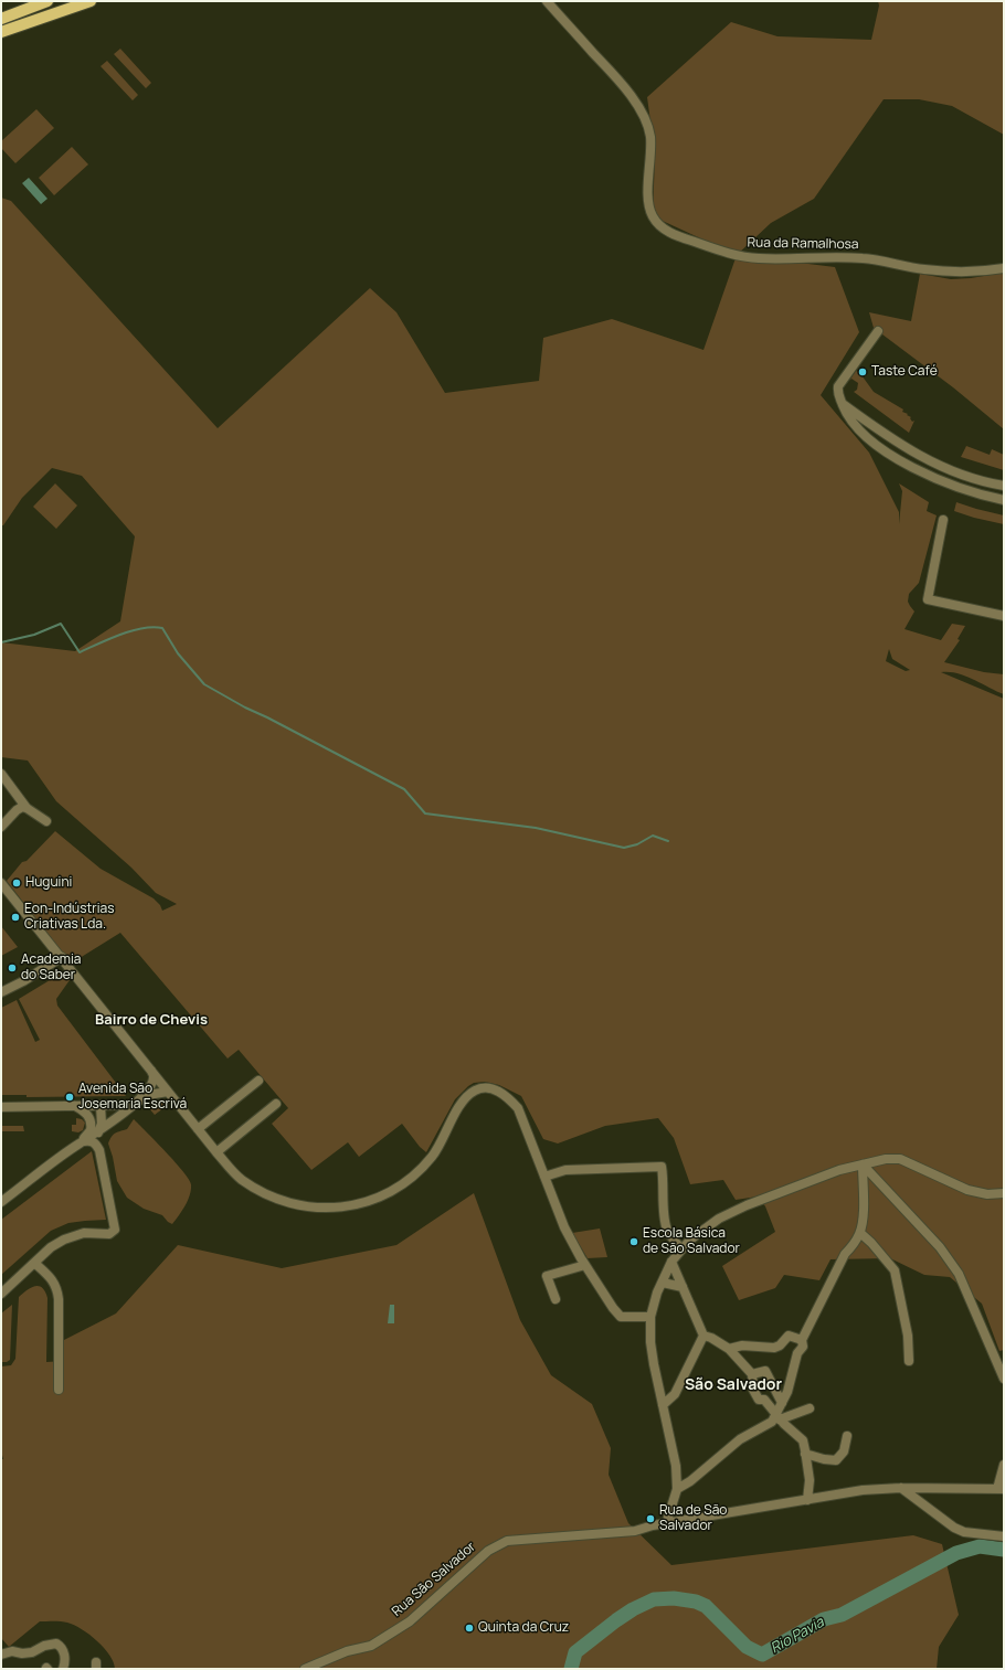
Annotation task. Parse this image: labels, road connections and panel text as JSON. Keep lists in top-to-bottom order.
{
  "streets": {
    "street": ["Rua da Ramalhosa", "Rua São Salvador"]
  },
  "districts": ["Bairro de Chevis", "São Salvador"],
  "water": ["Rio Pavia"],
  "places": [
    "Taste Café",
    "Huguini",
    "Eon-Indústrias Criativas Lda.",
    "Academia do Saber",
    "Avenida São Josemaria Escrivá",
    "Escola Básica de São Salvador",
    "Rua de São Salvador",
    "Quinta da Cruz"
  ]
}
